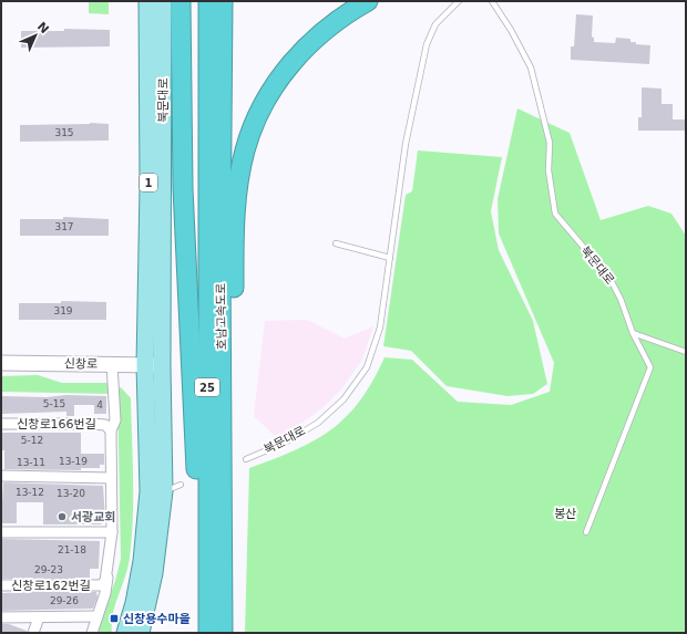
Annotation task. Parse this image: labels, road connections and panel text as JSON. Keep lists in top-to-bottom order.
{
  "streets": {
    "highway": ["호남고속도로", "25"],
    "main road": ["북문대로", "1", "신창로"],
    "street": ["신창로166번길", "신창로162번길"]
  },
  "crossings": [
    ["북문대로", "신창로"]
  ],
  "parks": ["봉산"],
  "places": {
    "other": ["서광교회"],
    "transit": ["신창용수마을"]
  },
  "house_numbers": [
    "315",
    "317",
    "319",
    "5-15",
    "4",
    "5-12",
    "13-19",
    "13-11",
    "13-12",
    "13-20",
    "21-18",
    "29-23",
    "29-26"
  ],
  "north": "top right"
}
